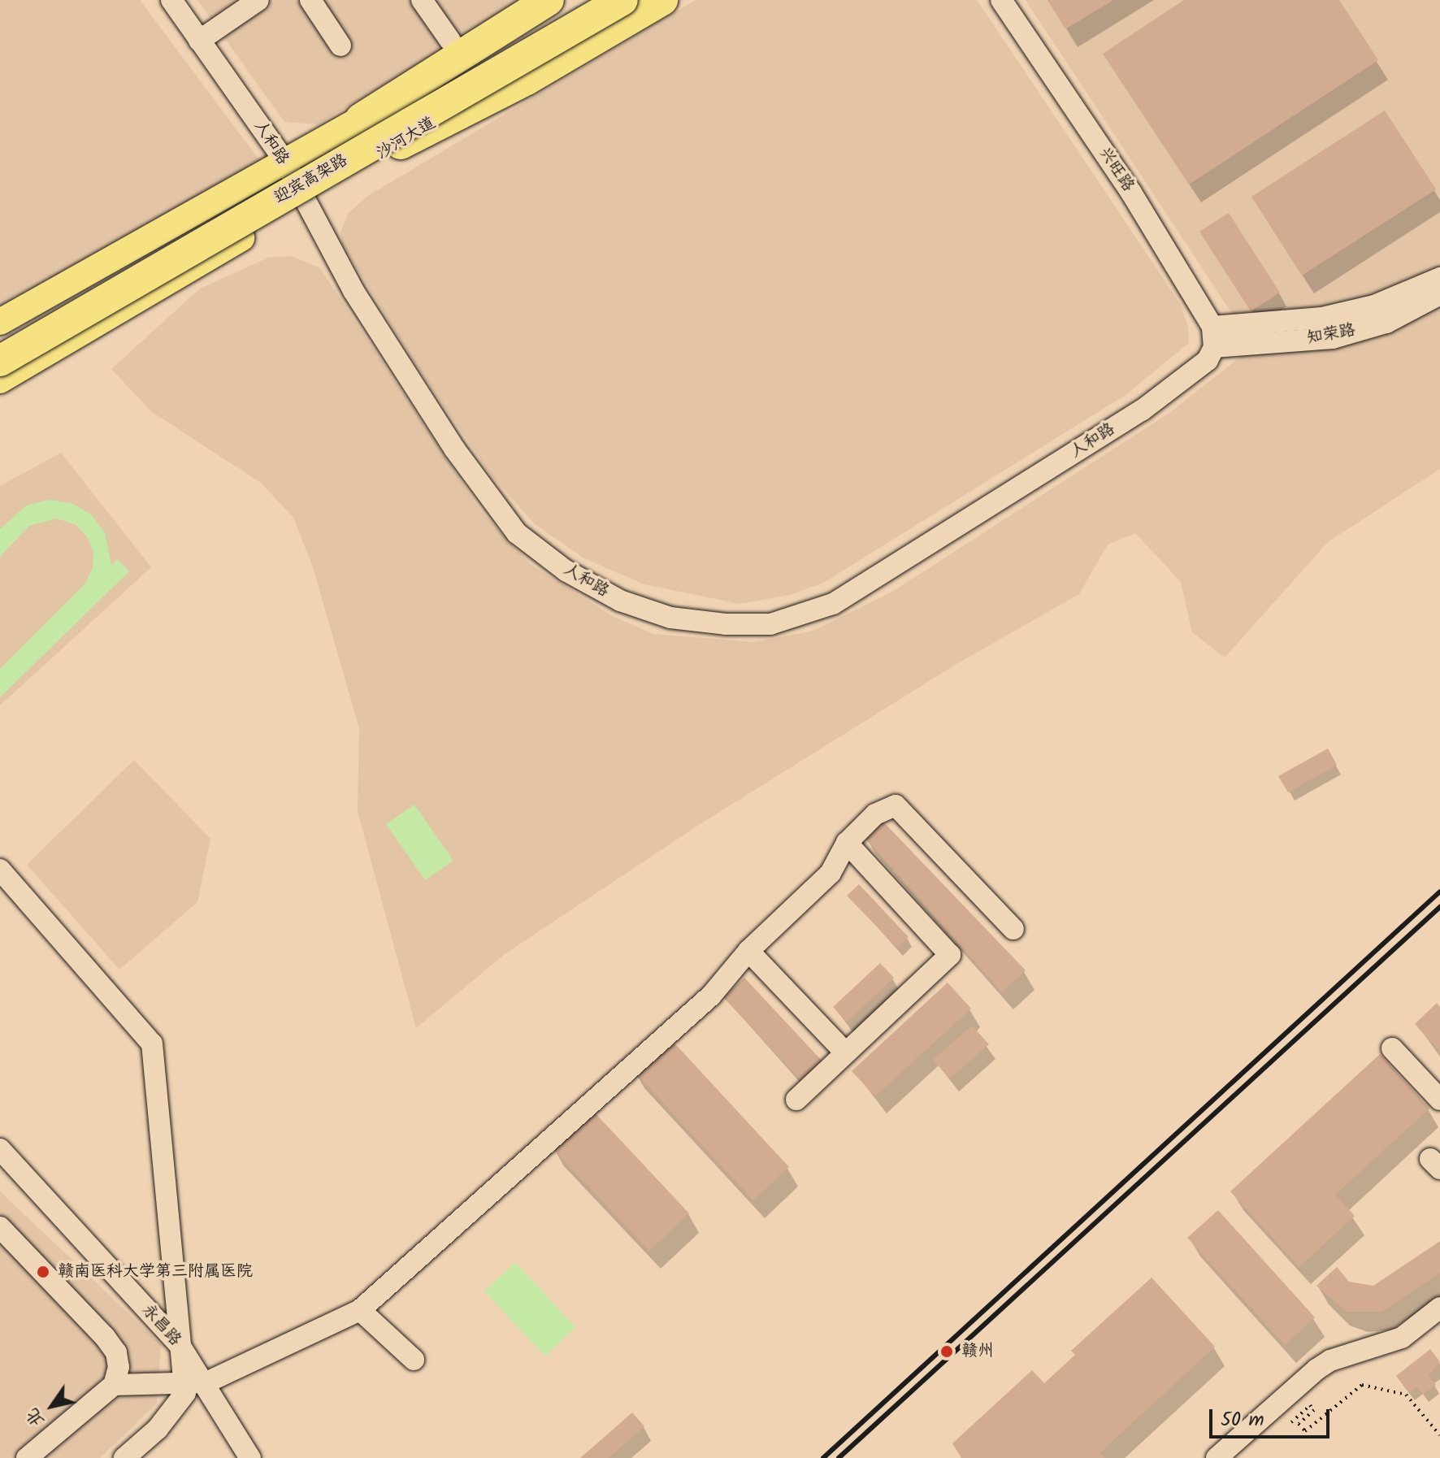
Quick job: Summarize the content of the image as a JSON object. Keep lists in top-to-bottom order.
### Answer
{
  "streets": {
    "highway": ["迎宾高架路"],
    "main road": ["沙河大道"],
    "street": [
      "人和路",
      "兴旺路",
      "知荣路",
      "永昌路"
    ]
  },
  "crossings": [
    ["沙河大道", "人和路"],
    ["人和路", "兴旺路"],
    ["人和路", "知荣路"],
    ["兴旺路", "知荣路"]
  ],
  "places": ["赣南医科大学第三附属医院", "赣州"],
  "scale_bar": "50 m",
  "north": "bottom left"
}
